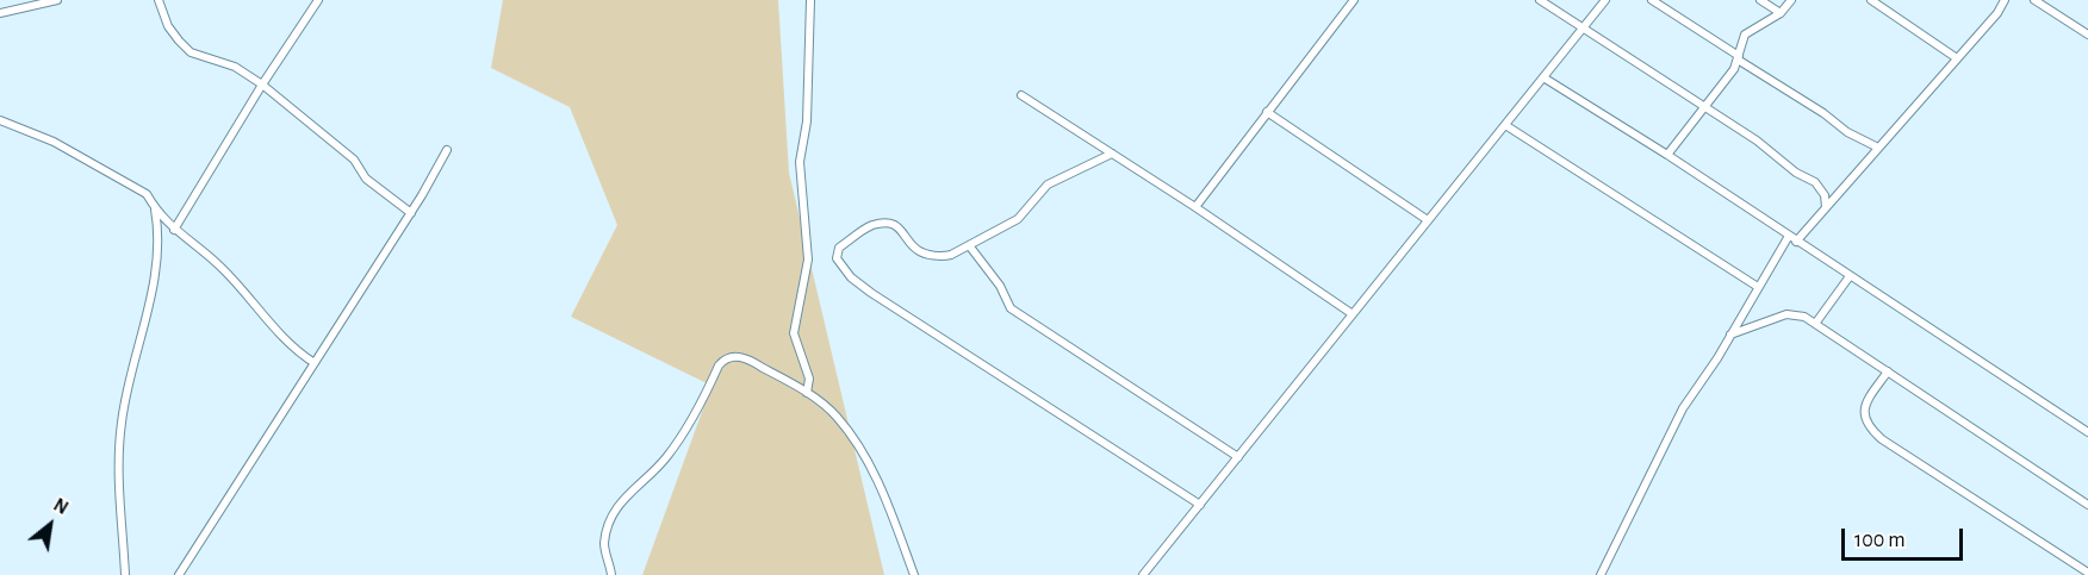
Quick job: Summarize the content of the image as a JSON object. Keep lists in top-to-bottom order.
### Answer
{
  "scale_bar": "100 m",
  "north": "top right"
}
